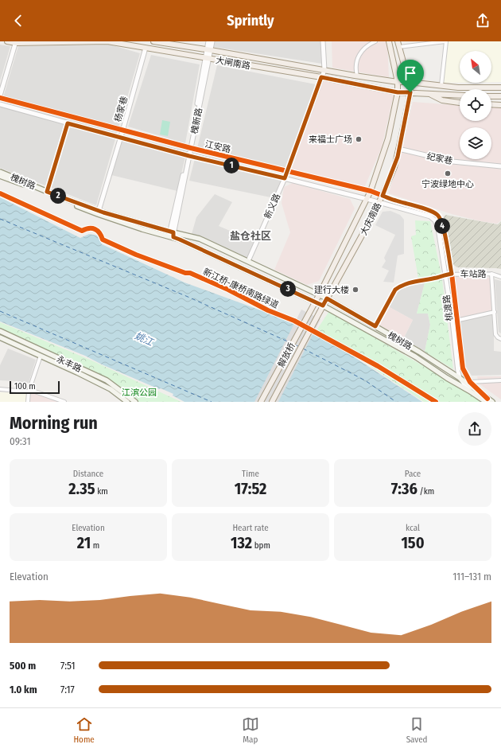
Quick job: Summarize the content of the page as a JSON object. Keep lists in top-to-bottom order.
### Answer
{
  "streets": {
    "main road": [
      "大闸南路",
      "槐树路",
      "大庆南路",
      "解放桥",
      "永丰路"
    ],
    "street": [
      "杨家巷",
      "槐新路",
      "江安路",
      "纪家巷",
      "新义路",
      "车站路",
      "桃渡路"
    ],
    "cycle path": ["新江桥-康桥南路绿道"]
  },
  "crossings": [
    ["大闸南路", "杨家巷"],
    ["大闸南路", "槐新路"],
    ["大闸南路", "新义路"],
    ["大闸南路", "大庆南路"],
    ["杨家巷", "江安路"],
    ["杨家巷", "槐树路"],
    ["槐新路", "江安路"],
    ["槐新路", "槐树路"],
    ["江安路", "新义路"],
    ["江安路", "大庆南路"],
    ["江安路", "桃渡路"],
    ["纪家巷", "大庆南路"],
    ["槐树路", "新义路"],
    ["槐树路", "大庆南路"],
    ["槐树路", "车站路"],
    ["槐树路", "桃渡路"],
    ["槐树路", "解放桥"],
    ["大庆南路", "解放桥"],
    ["车站路", "桃渡路"]
  ],
  "districts": ["盐仓社区"],
  "water": ["姚江"],
  "parks": ["江滨公园"],
  "places": ["来福士广场", "宁波绿地中心", "建行大楼"],
  "scale_bar": "100 m",
  "north": "top left",
  "page": {
    "header": "Sprintly",
    "pins": [
      "1",
      "2",
      "4",
      "3"
    ],
    "scale": "100 m",
    "heading": ["Morning run", "09:31"],
    "stats": [
      ["Distance", "2.35 km"],
      ["Time", "17:52"],
      ["Pace", "7:36 /km"],
      ["Elevation", "21 m"],
      ["Heart rate", "132 bpm"],
      ["kcal", "150"]
    ],
    "chart": ["Elevation", "111–131 m"],
    "list": [
      {
        "name": "500 m",
        "note": "7:51"
      },
      {
        "name": "1.0 km",
        "note": "7:17"
      }
    ],
    "tabs": ["Home", "Map", "Saved"]
  }
}
